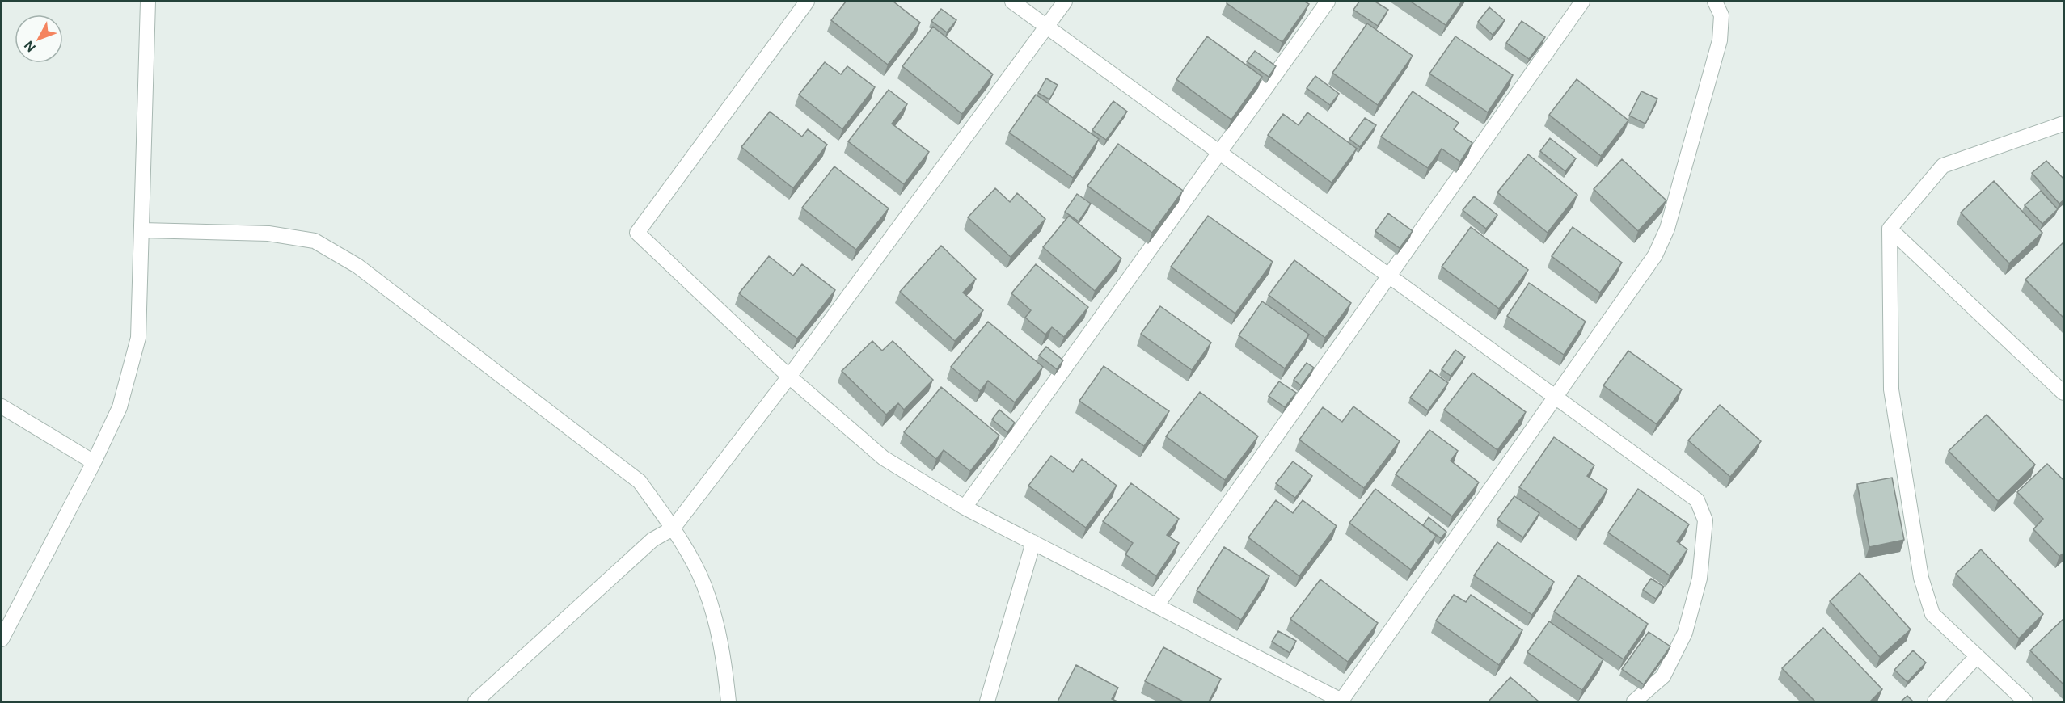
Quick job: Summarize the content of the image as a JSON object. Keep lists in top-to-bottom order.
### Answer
{
  "north": "bottom left"
}
